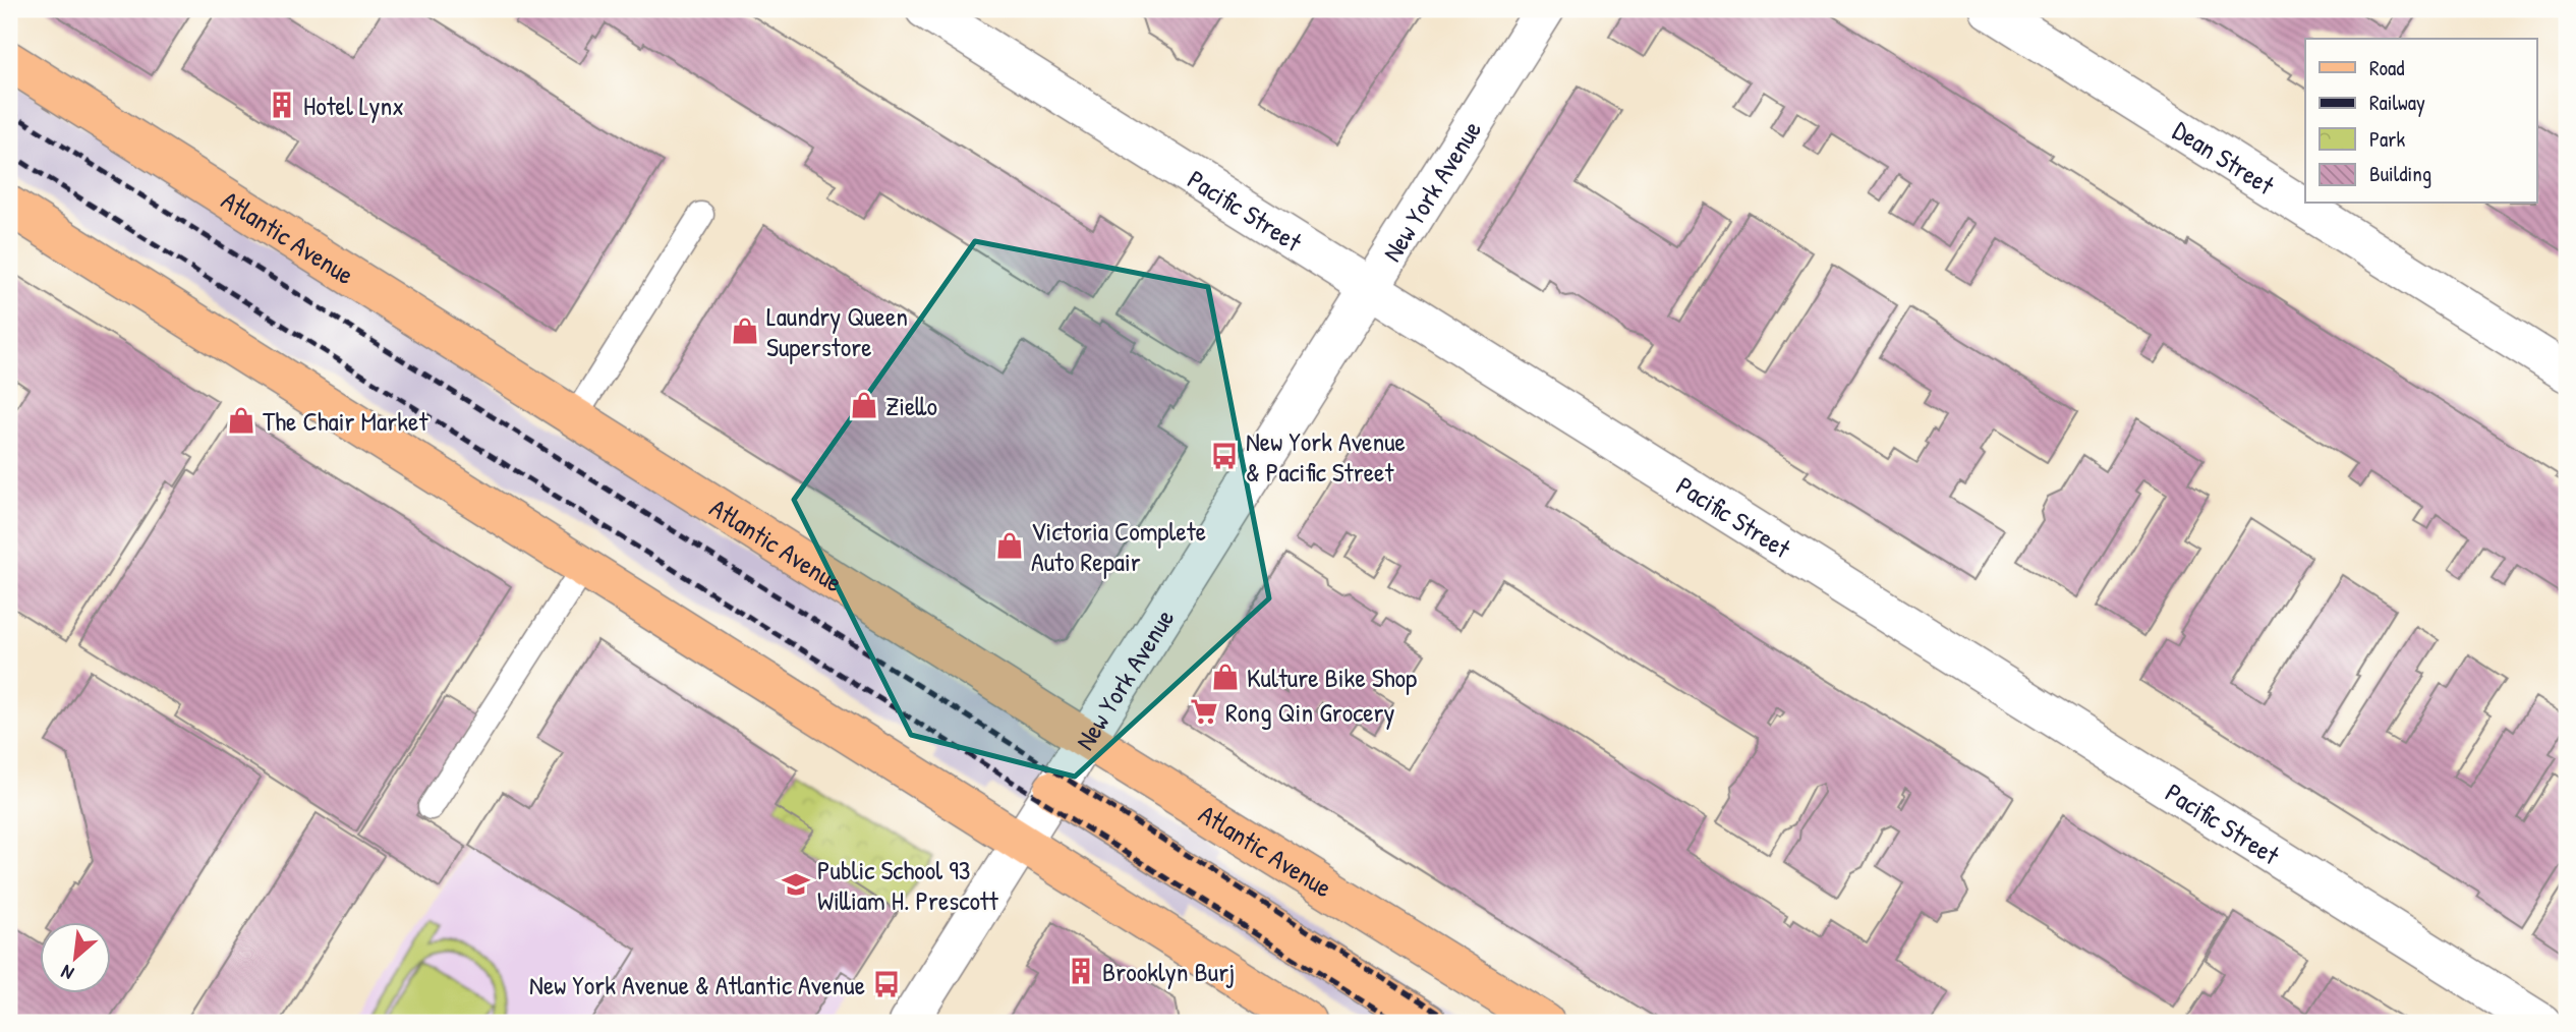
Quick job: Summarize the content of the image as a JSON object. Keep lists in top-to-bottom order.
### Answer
{
  "streets": {
    "main road": ["Atlantic Avenue"],
    "street": ["Dean Street", "New York Avenue", "Pacific Street"]
  },
  "crossings": [
    ["New York Avenue", "Pacific Street"],
    ["New York Avenue", "Atlantic Avenue"]
  ],
  "places": {
    "building": ["Hotel Lynx", "Brooklyn Burj"],
    "shop": [
      "Laundry Queen Superstore",
      "Ziello",
      "The Chair Market",
      "Victoria Complete Auto Repair",
      "Kulture Bike Shop"
    ],
    "bus stop": ["New York Avenue & Pacific Street", "New York Avenue & Atlantic Avenue"],
    "supermarket": ["Rong Qin Grocery"],
    "school or university": ["Public School 93 William H. Prescott"]
  },
  "legend": [
    "Road",
    "Railway",
    "Park",
    "Building"
  ],
  "north": "bottom left"
}
